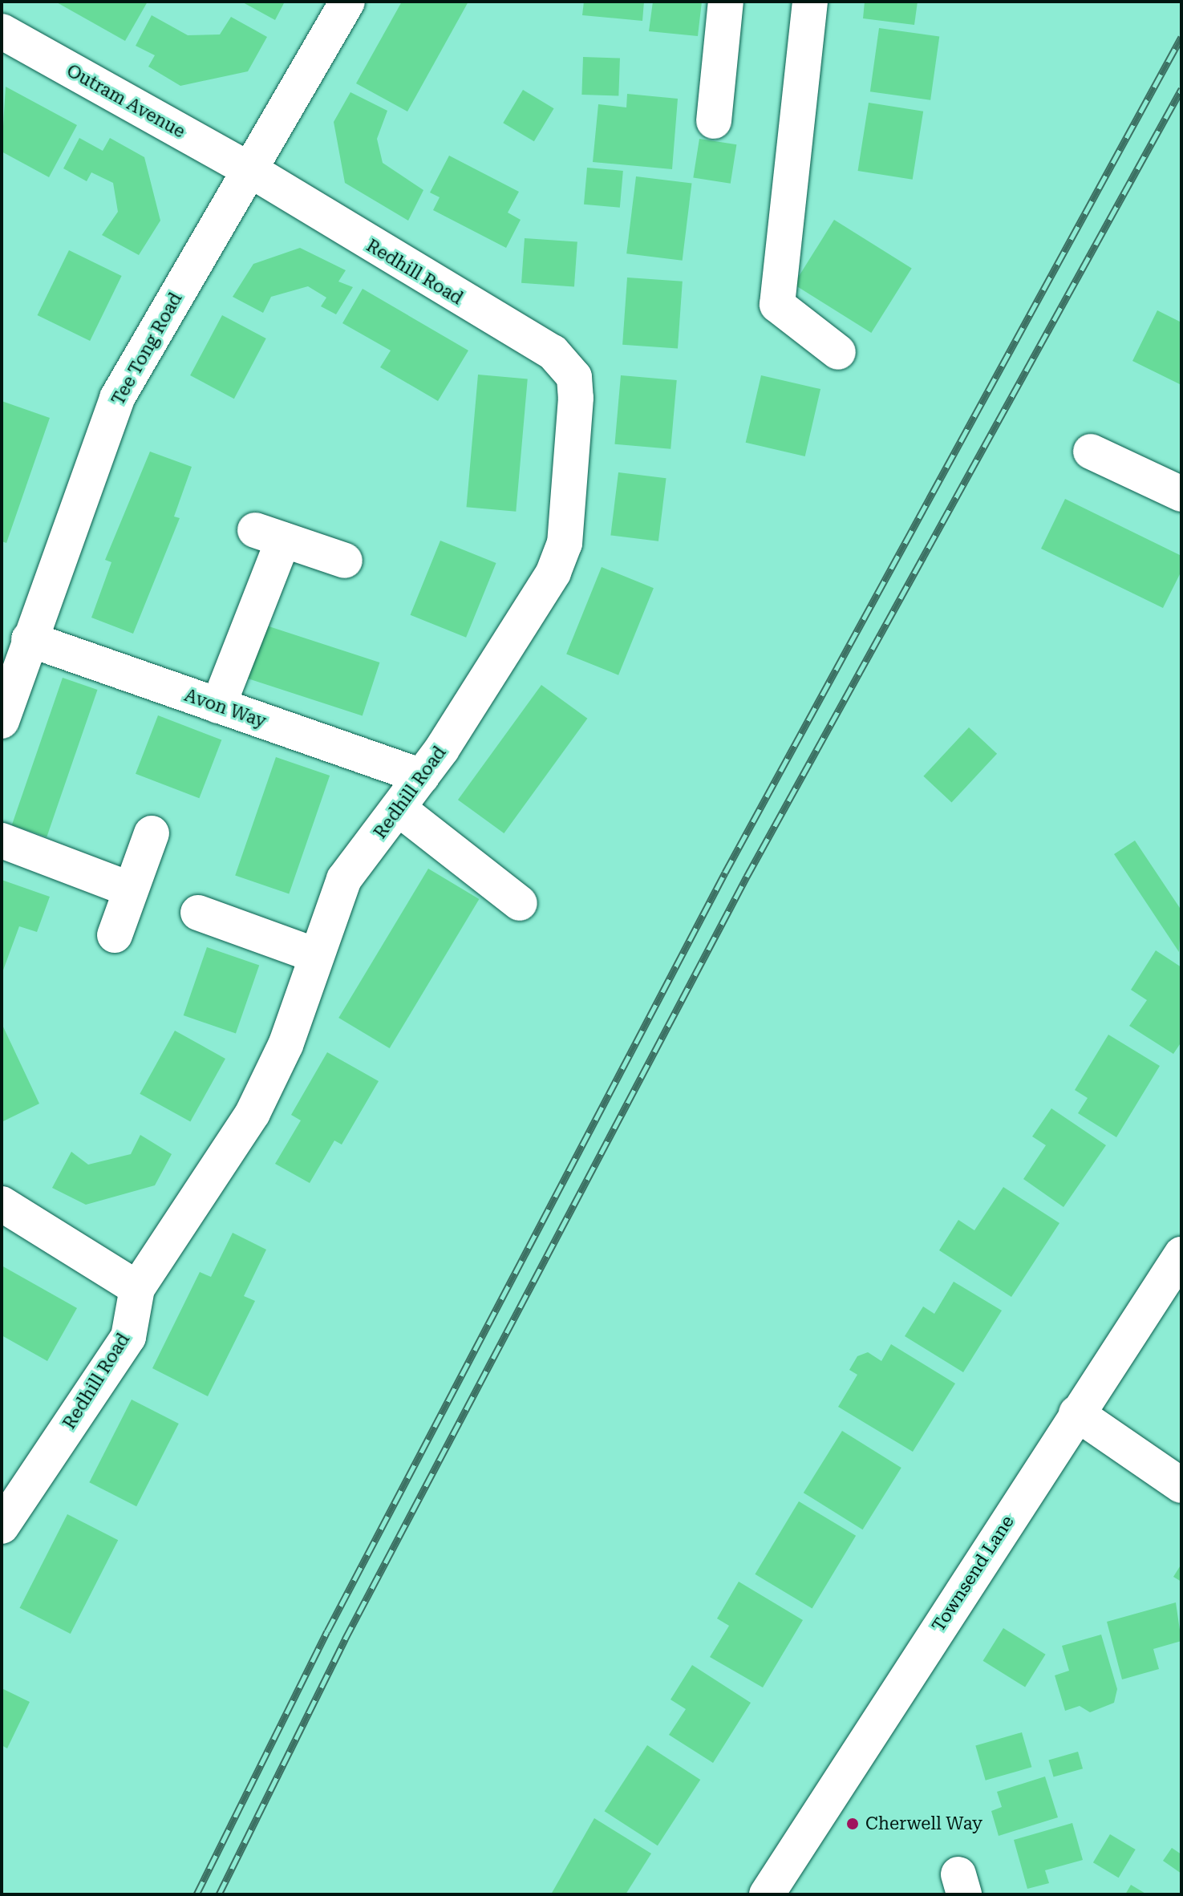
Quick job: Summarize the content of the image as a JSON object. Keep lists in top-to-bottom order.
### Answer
{
  "streets": {
    "street": [
      "Outram Avenue",
      "Redhill Road",
      "Tee Tong Road",
      "Avon Way",
      "Townsend Lane"
    ]
  },
  "crossings": [
    ["Outram Avenue", "Redhill Road"],
    ["Outram Avenue", "Tee Tong Road"],
    ["Redhill Road", "Tee Tong Road"],
    ["Redhill Road", "Avon Way"],
    ["Tee Tong Road", "Avon Way"]
  ],
  "places": ["Cherwell Way"]
}
